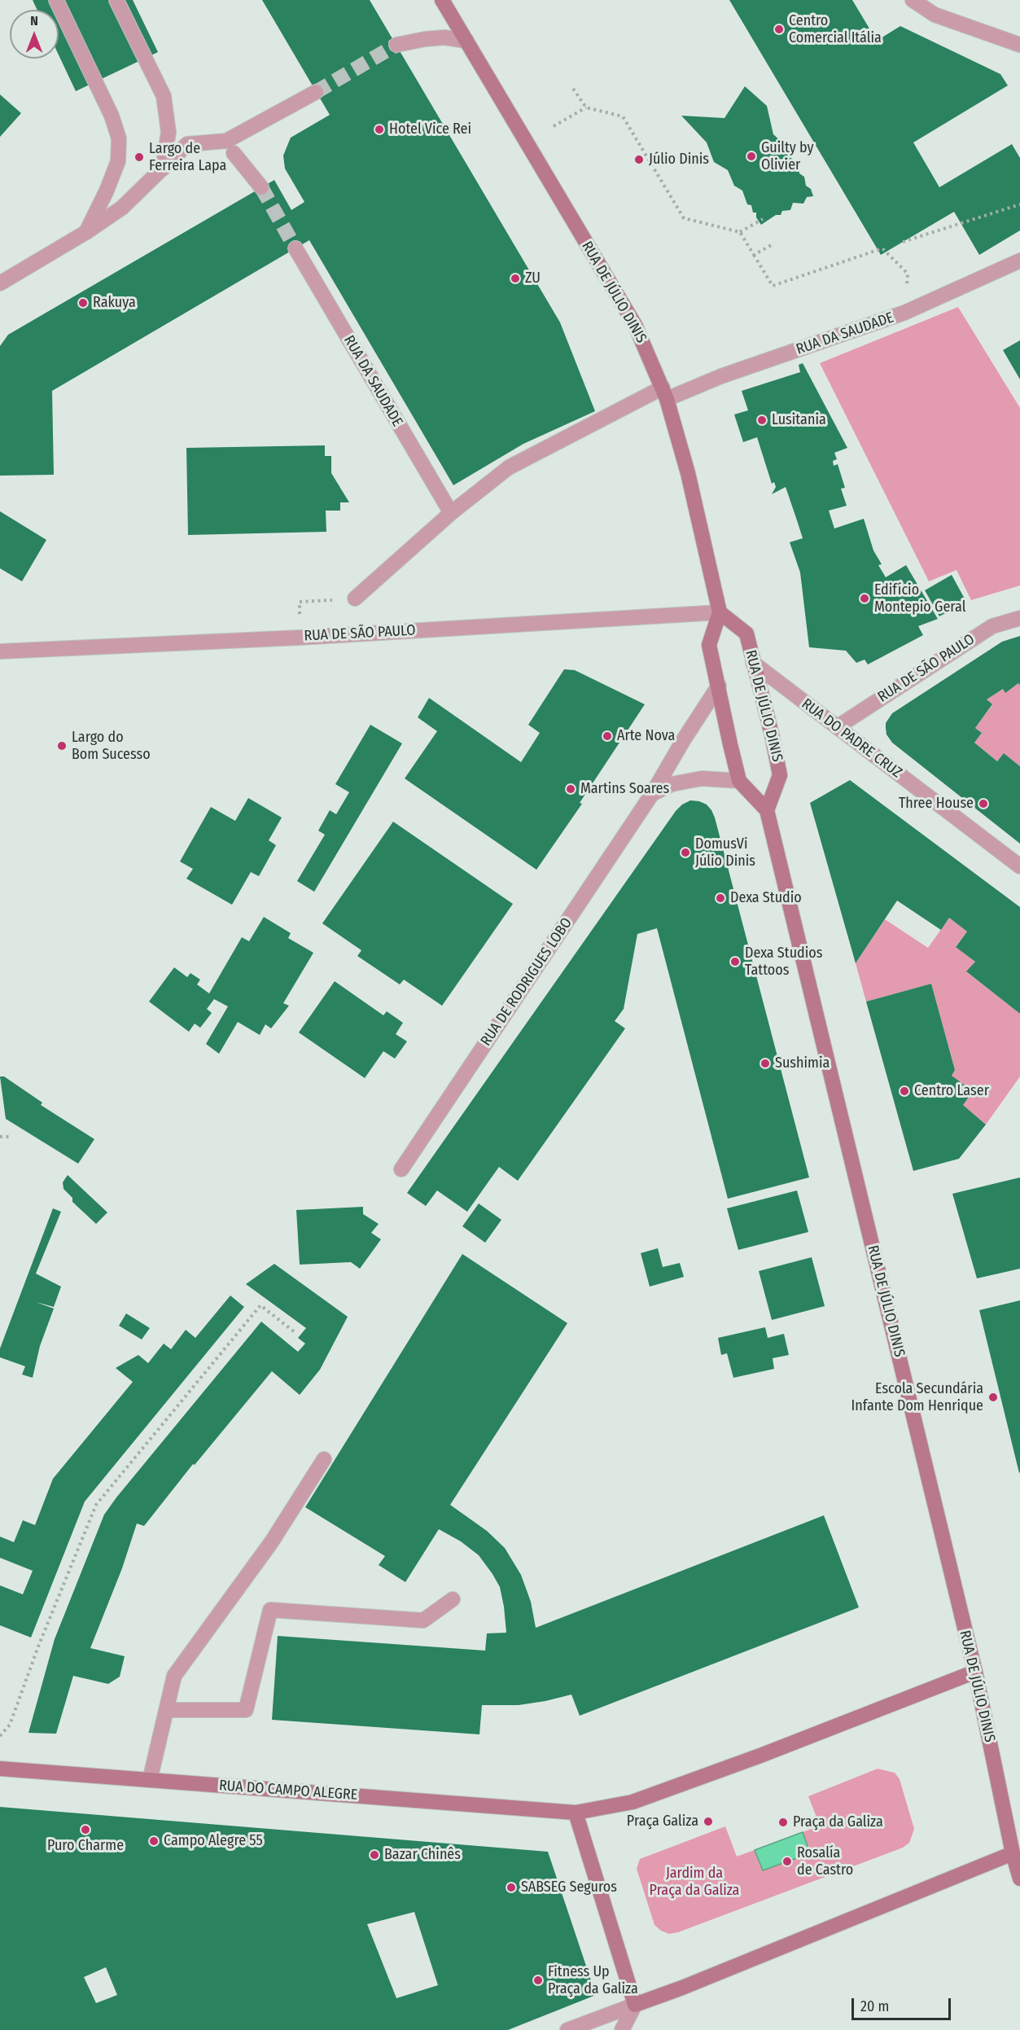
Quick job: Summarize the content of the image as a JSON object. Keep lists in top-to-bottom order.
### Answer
{
  "streets": {
    "main road": ["RUA DE JÚLIO DINIS", "RUA DO CAMPO ALEGRE"],
    "street": [
      "RUA DA SAUDADE",
      "RUA DE SÃO PAULO",
      "RUA DO PADRE CRUZ",
      "RUA DE RODRIGUES LOBO"
    ]
  },
  "crossings": [
    ["RUA DE JÚLIO DINIS", "RUA DA SAUDADE"],
    ["RUA DE JÚLIO DINIS", "RUA DE SÃO PAULO"],
    ["RUA DE JÚLIO DINIS", "RUA DO PADRE CRUZ"],
    ["RUA DE SÃO PAULO", "RUA DO PADRE CRUZ"]
  ],
  "parks": ["Jardim da Praça da Galiza"],
  "places": [
    "Centro Comercial Itália",
    "Hotel Vice Rei",
    "Guilty by Olivier",
    "Largo de Ferreira Lapa",
    "Júlio Dinis",
    "ZU",
    "Rakuya",
    "Lusitania",
    "Edifício Montepio Geral",
    "Arte Nova",
    "Largo do Bom Sucesso",
    "Martins Soares",
    "Three House",
    "DomusVi Júlio Dinis",
    "Dexa Studio",
    "Dexa Studios Tattoos",
    "Sushimia",
    "Centro Laser",
    "Escola Secundária Infante Dom Henrique",
    "Praça Galiza",
    "Praça da Galiza",
    "Puro Charme",
    "Campo Alegre 55",
    "Bazar Chinês",
    "Rosalía de Castro",
    "SABSEG Seguros",
    "Fitness Up Praça da Galiza"
  ],
  "scale_bar": "20 m",
  "north": "top"
}
